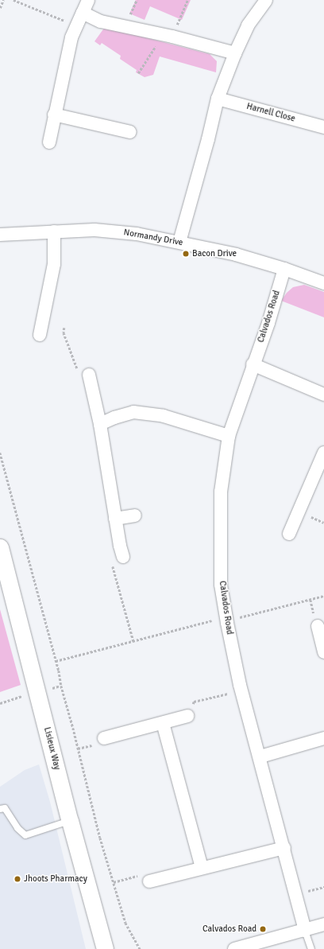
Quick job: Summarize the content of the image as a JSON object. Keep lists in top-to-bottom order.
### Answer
{
  "streets": {
    "street": [
      "Harnell Close",
      "Normandy Drive",
      "Calvados Road",
      "Lisieux Way"
    ]
  },
  "crossings": [
    ["Normandy Drive", "Calvados Road"]
  ],
  "places": ["Bacon Drive", "Jhoots Pharmacy", "Calvados Road"]
}
